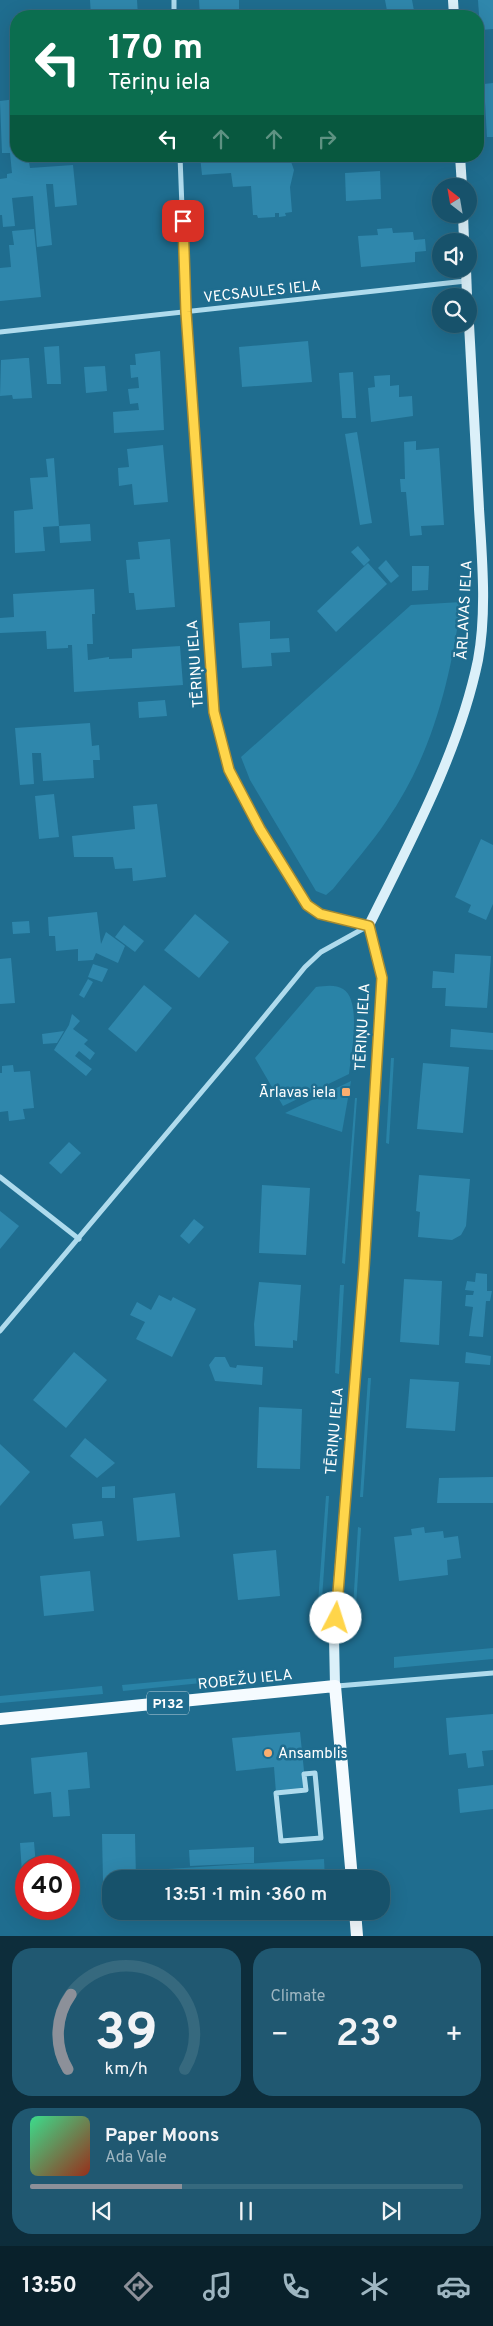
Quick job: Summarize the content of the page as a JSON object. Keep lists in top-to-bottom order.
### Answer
{
  "streets": {
    "main road": ["TĒRIŅU IELA", "ROBEŽU IELA", "P132"],
    "street": ["VECSAULES IELA", "ĀRLAVAS IELA"]
  },
  "crossings": [
    ["VECSAULES IELA", "TĒRIŅU IELA"],
    ["ĀRLAVAS IELA", "TĒRIŅU IELA"],
    ["TĒRIŅU IELA", "ROBEŽU IELA"]
  ],
  "places": {
    "transit": ["Ārlavas iela"],
    "other": ["Ansamblis"]
  },
  "north": "top left",
  "page": {
    "turn": ["170 m", "Tēriņu iela"],
    "limit": "40",
    "trip": "13:51 · 1 min · 360 m",
    "tile": "Climate",
    "heat": ["−", "23°", "+"],
    "song": ["Paper Moons", "Ada Vale"],
    "tabs": "13:50",
    "gauge": ["39", "km/h"]
  }
}
